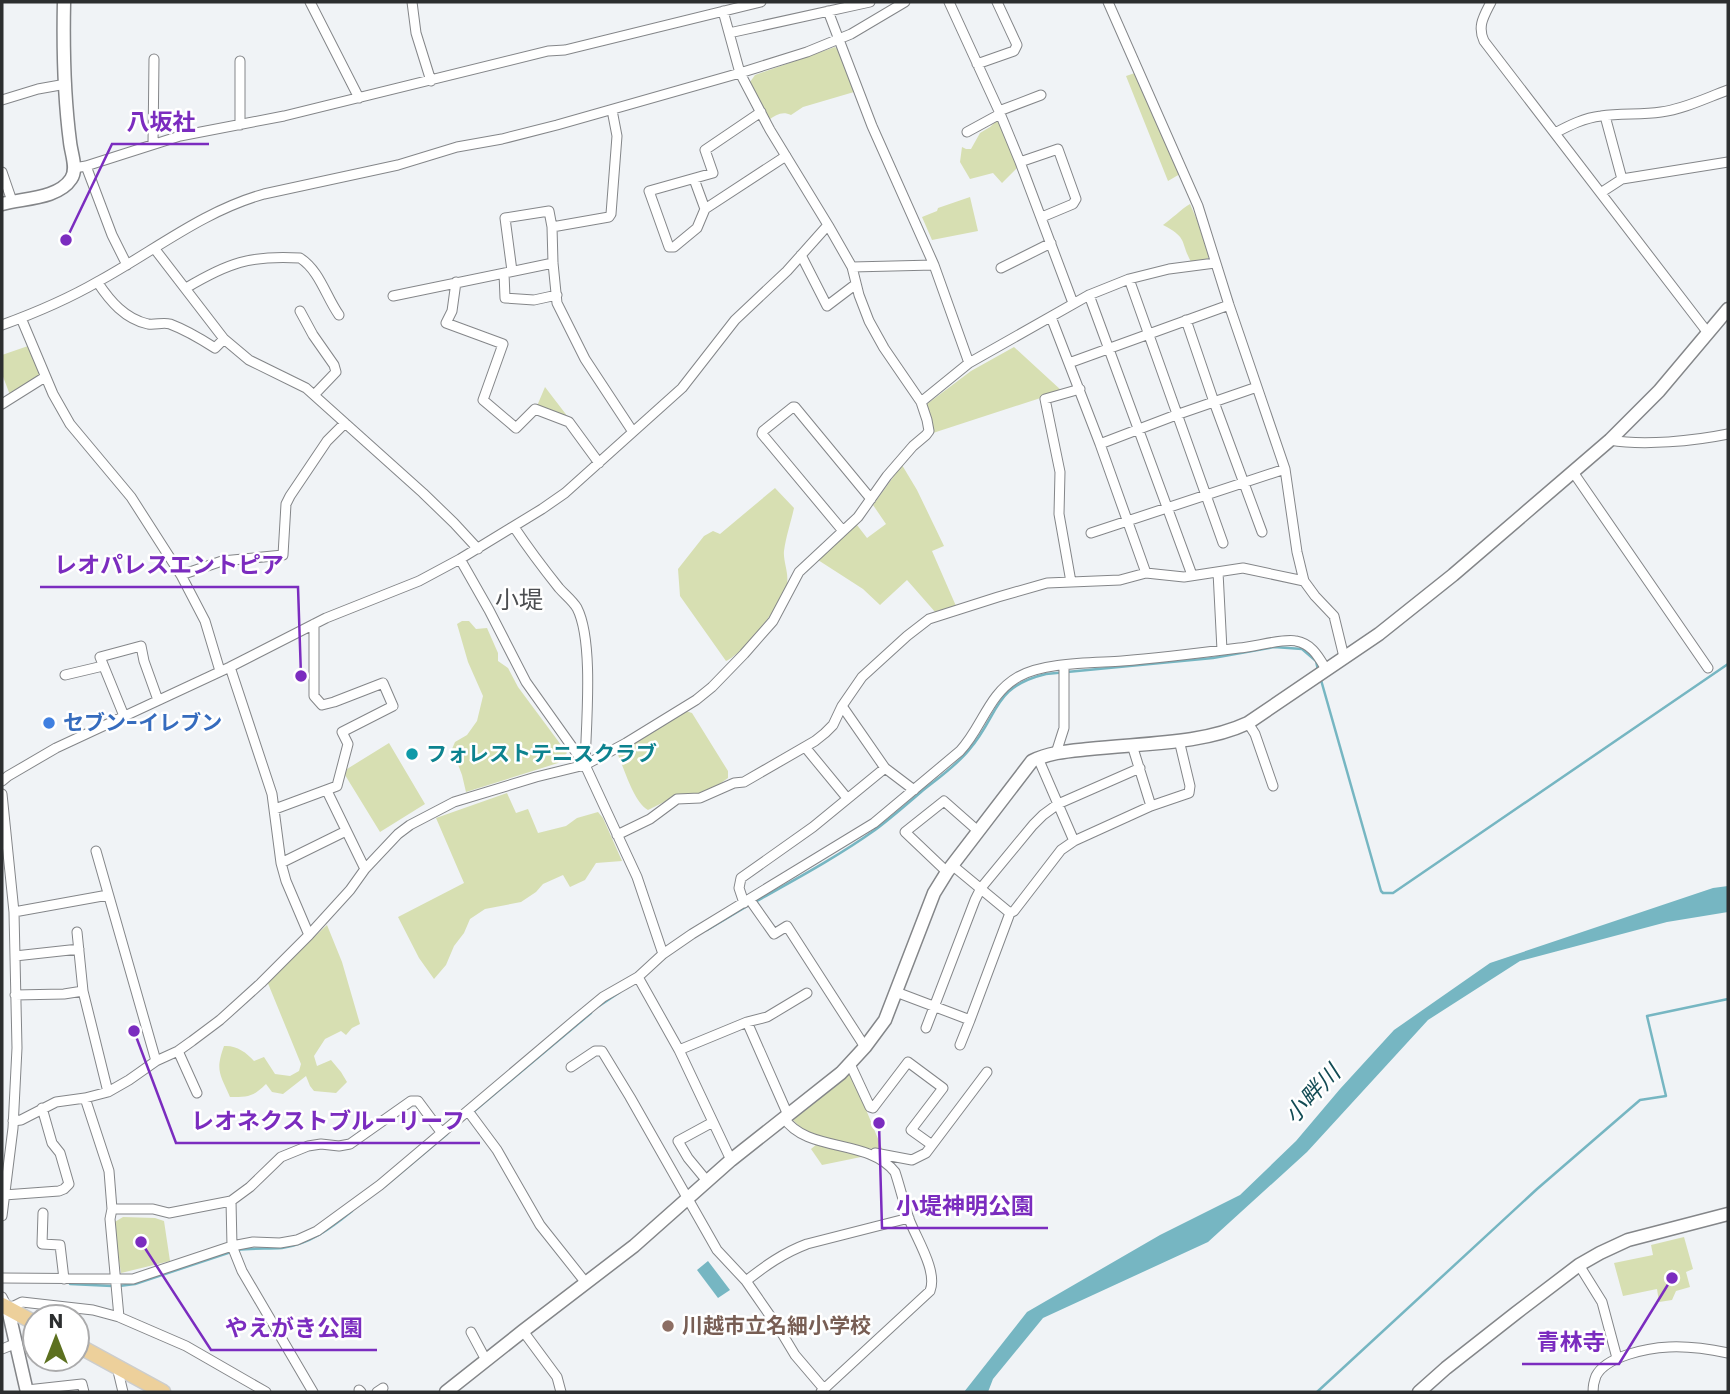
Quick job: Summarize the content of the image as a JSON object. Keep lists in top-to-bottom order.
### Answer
{
  "districts": ["小堤"],
  "water": ["小畔川"],
  "places": [
    "八坂社",
    "レオパレスエントピア",
    "セブン-イレブン",
    "フォレストテニスクラブ",
    "レオネクストブルーリーフ",
    "小堤神明公園",
    "やえがき公園",
    "青林寺",
    "川越市立名細小学校"
  ],
  "north": "top"
}
